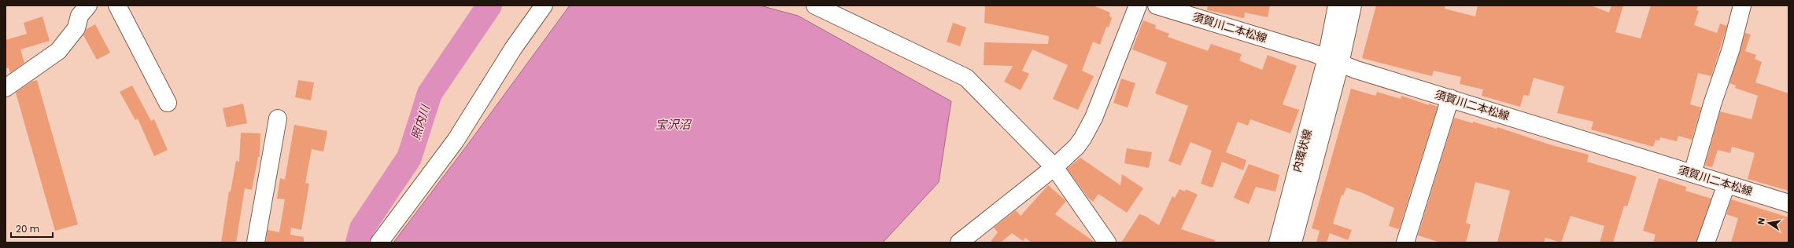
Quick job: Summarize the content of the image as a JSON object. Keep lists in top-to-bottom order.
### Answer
{
  "streets": {
    "street": ["須賀川二本松線", "内環状線"]
  },
  "crossings": [
    ["須賀川二本松線", "内環状線"]
  ],
  "water": ["照内川", "宝沢沼"],
  "scale_bar": "20 m",
  "north": "left"
}
